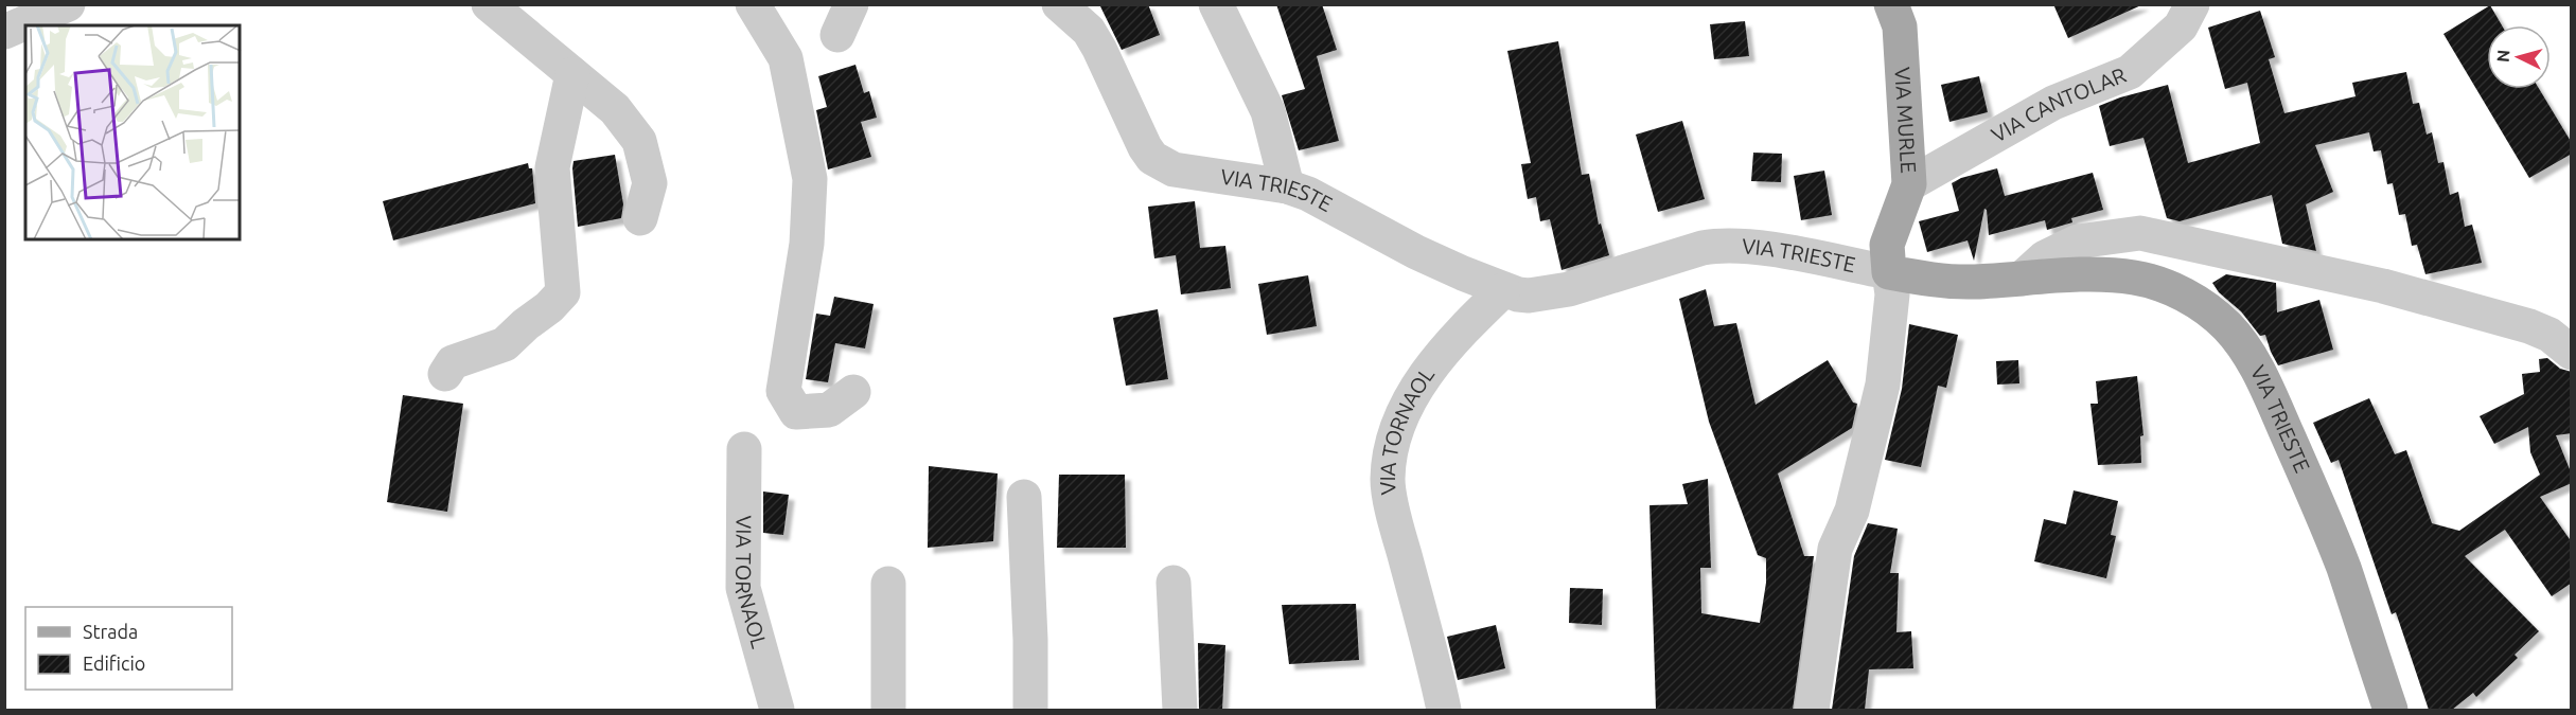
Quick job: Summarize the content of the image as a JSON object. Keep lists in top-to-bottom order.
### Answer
{
  "streets": {
    "main road": ["VIA MURLE", "VIA TRIESTE"],
    "street": ["VIA CANTOLAR", "VIA TORNAOL"]
  },
  "crossings": [
    ["VIA CANTOLAR", "VIA MURLE"],
    ["VIA MURLE", "VIA TRIESTE"],
    ["VIA TRIESTE", "VIA TORNAOL"]
  ],
  "legend": ["Strada", "Edificio"],
  "north": "left"
}
